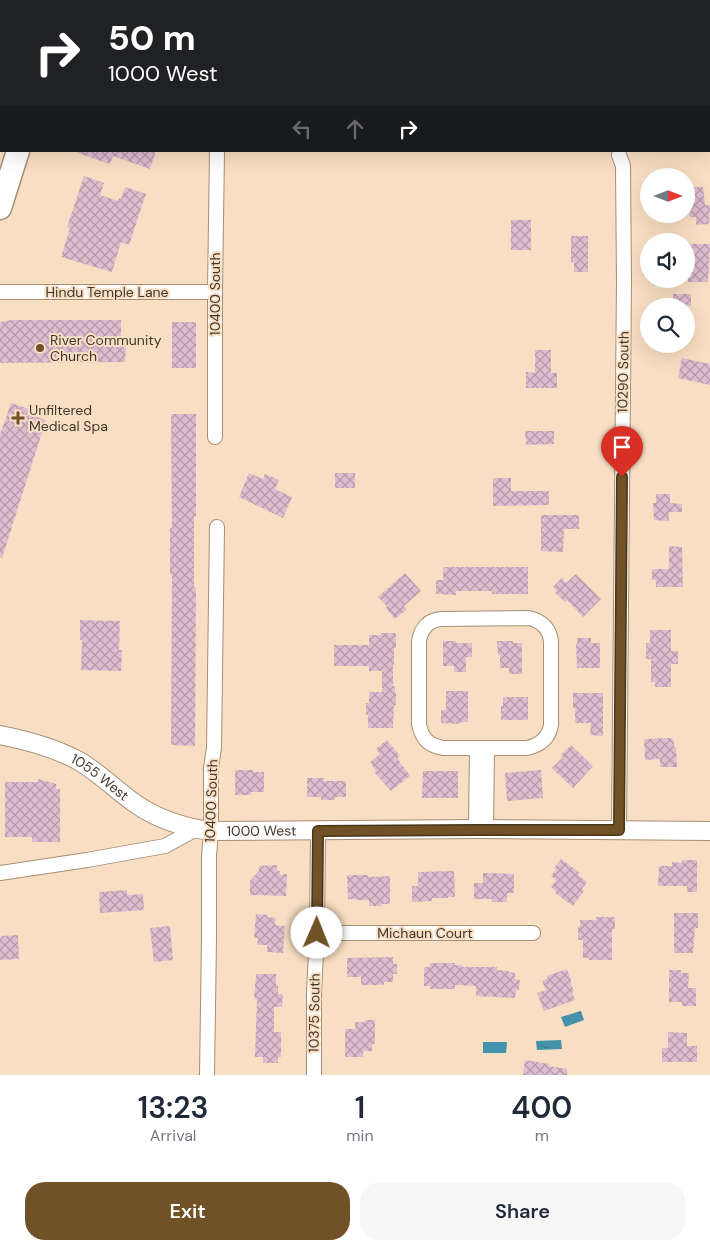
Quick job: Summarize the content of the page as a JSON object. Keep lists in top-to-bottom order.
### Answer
{
  "streets": {
    "street": [
      "Hindu Temple Lane",
      "10400 South",
      "10290 South",
      "1055 West",
      "1000 West",
      "Michaun Court",
      "10375 South"
    ]
  },
  "crossings": [
    ["Hindu Temple Lane", "10400 South"],
    ["10400 South", "1055 West"],
    ["10400 South", "1000 West"],
    ["10290 South", "1000 West"],
    ["1055 West", "1000 West"],
    ["1000 West", "10375 South"],
    ["Michaun Court", "10375 South"]
  ],
  "places": {
    "other": ["River Community Church"],
    "health": ["Unfiltered Medical Spa"]
  },
  "north": "right",
  "page": {
    "turn": ["50 m", "1000 West"],
    "eta": [
      "13:23",
      "Arrival",
      "1",
      "min",
      "400",
      "m"
    ],
    "buttons": ["Exit", "Share"]
  }
}
